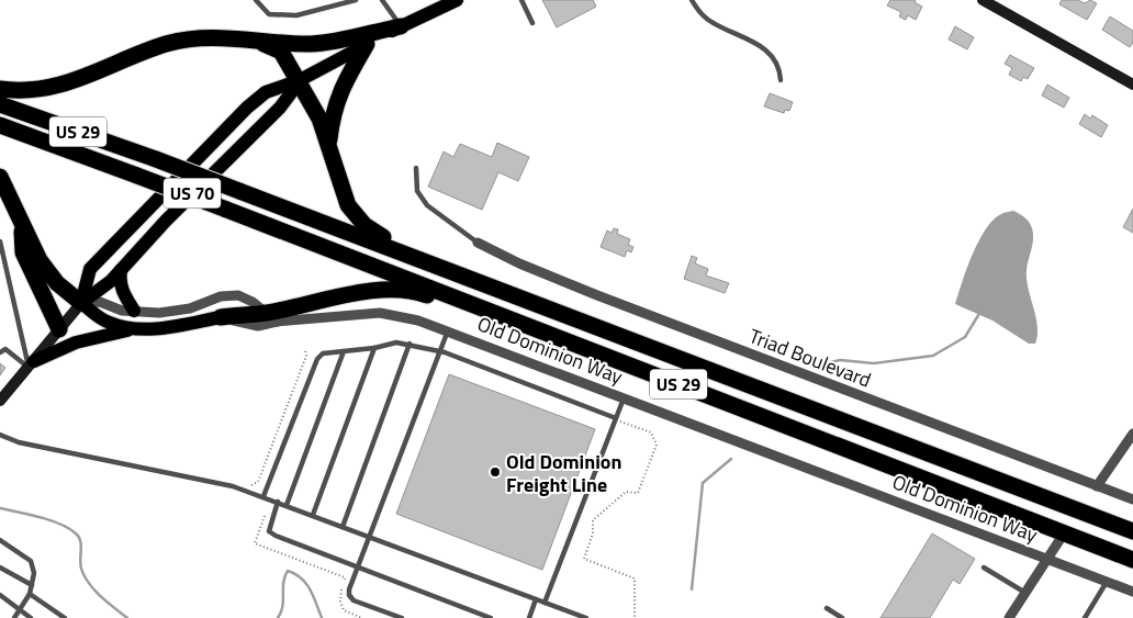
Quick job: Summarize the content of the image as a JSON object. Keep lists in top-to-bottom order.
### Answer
{
  "streets": {
    "highway": ["US 29"],
    "main road": ["US 70"],
    "street": ["Old Dominion Way", "Triad Boulevard"]
  },
  "places": ["Old Dominion Freight Line"]
}
